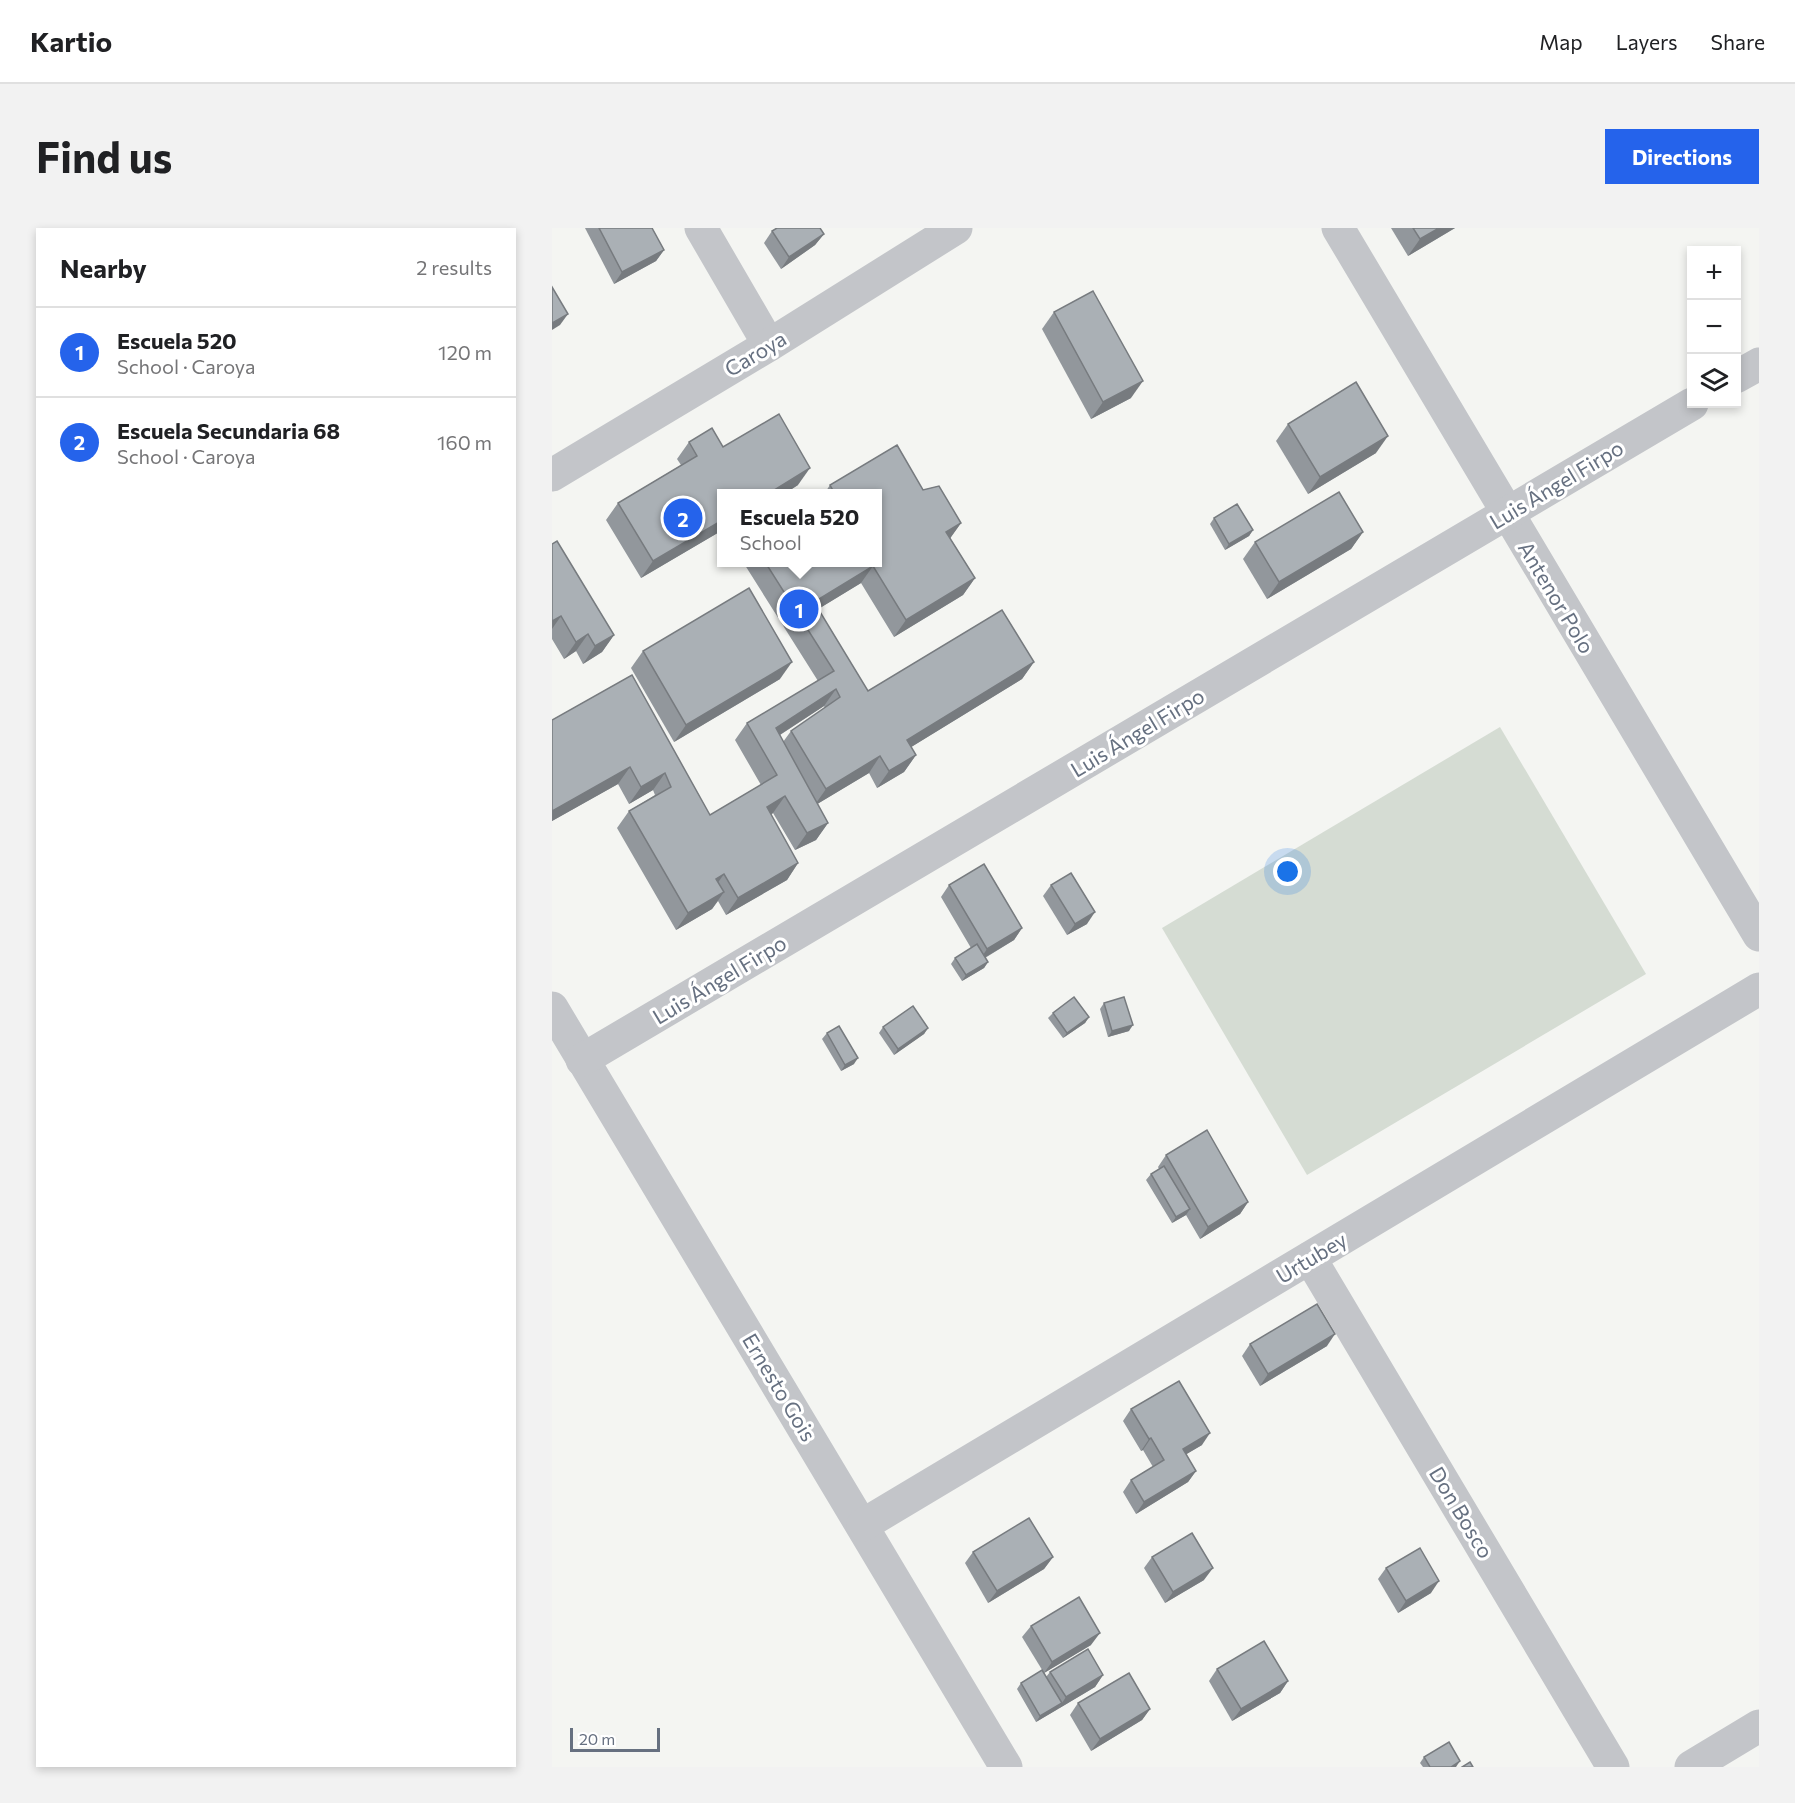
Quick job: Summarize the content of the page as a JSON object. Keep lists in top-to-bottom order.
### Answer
{
  "streets": {
    "street": [
      "Caroya",
      "Luis Ángel Firpo",
      "Antenor Polo",
      "Urtubey",
      "Ernesto Gois",
      "Don Bosco"
    ]
  },
  "crossings": [
    ["Luis Ángel Firpo", "Antenor Polo"],
    ["Luis Ángel Firpo", "Ernesto Gois"],
    ["Urtubey", "Ernesto Gois"],
    ["Urtubey", "Don Bosco"]
  ],
  "scale_bar": "20 m",
  "page": {
    "header": "Kartio",
    "nav": ["Map", "Layers", "Share"],
    "buttons": "Directions",
    "title": "Find us",
    "heading": ["Nearby", "2 results"],
    "map_buttons": ["+", "−"],
    "list": [
      {
        "mark": "1",
        "name": "Escuela 520",
        "note": "School · Caroya",
        "value": "120 m"
      },
      {
        "mark": "2",
        "name": "Escuela Secundaria 68",
        "note": "School · Caroya",
        "value": "160 m"
      }
    ],
    "popup": ["Escuela 520", "School"],
    "pins": ["2", "1"],
    "scale": "20 m"
  }
}
